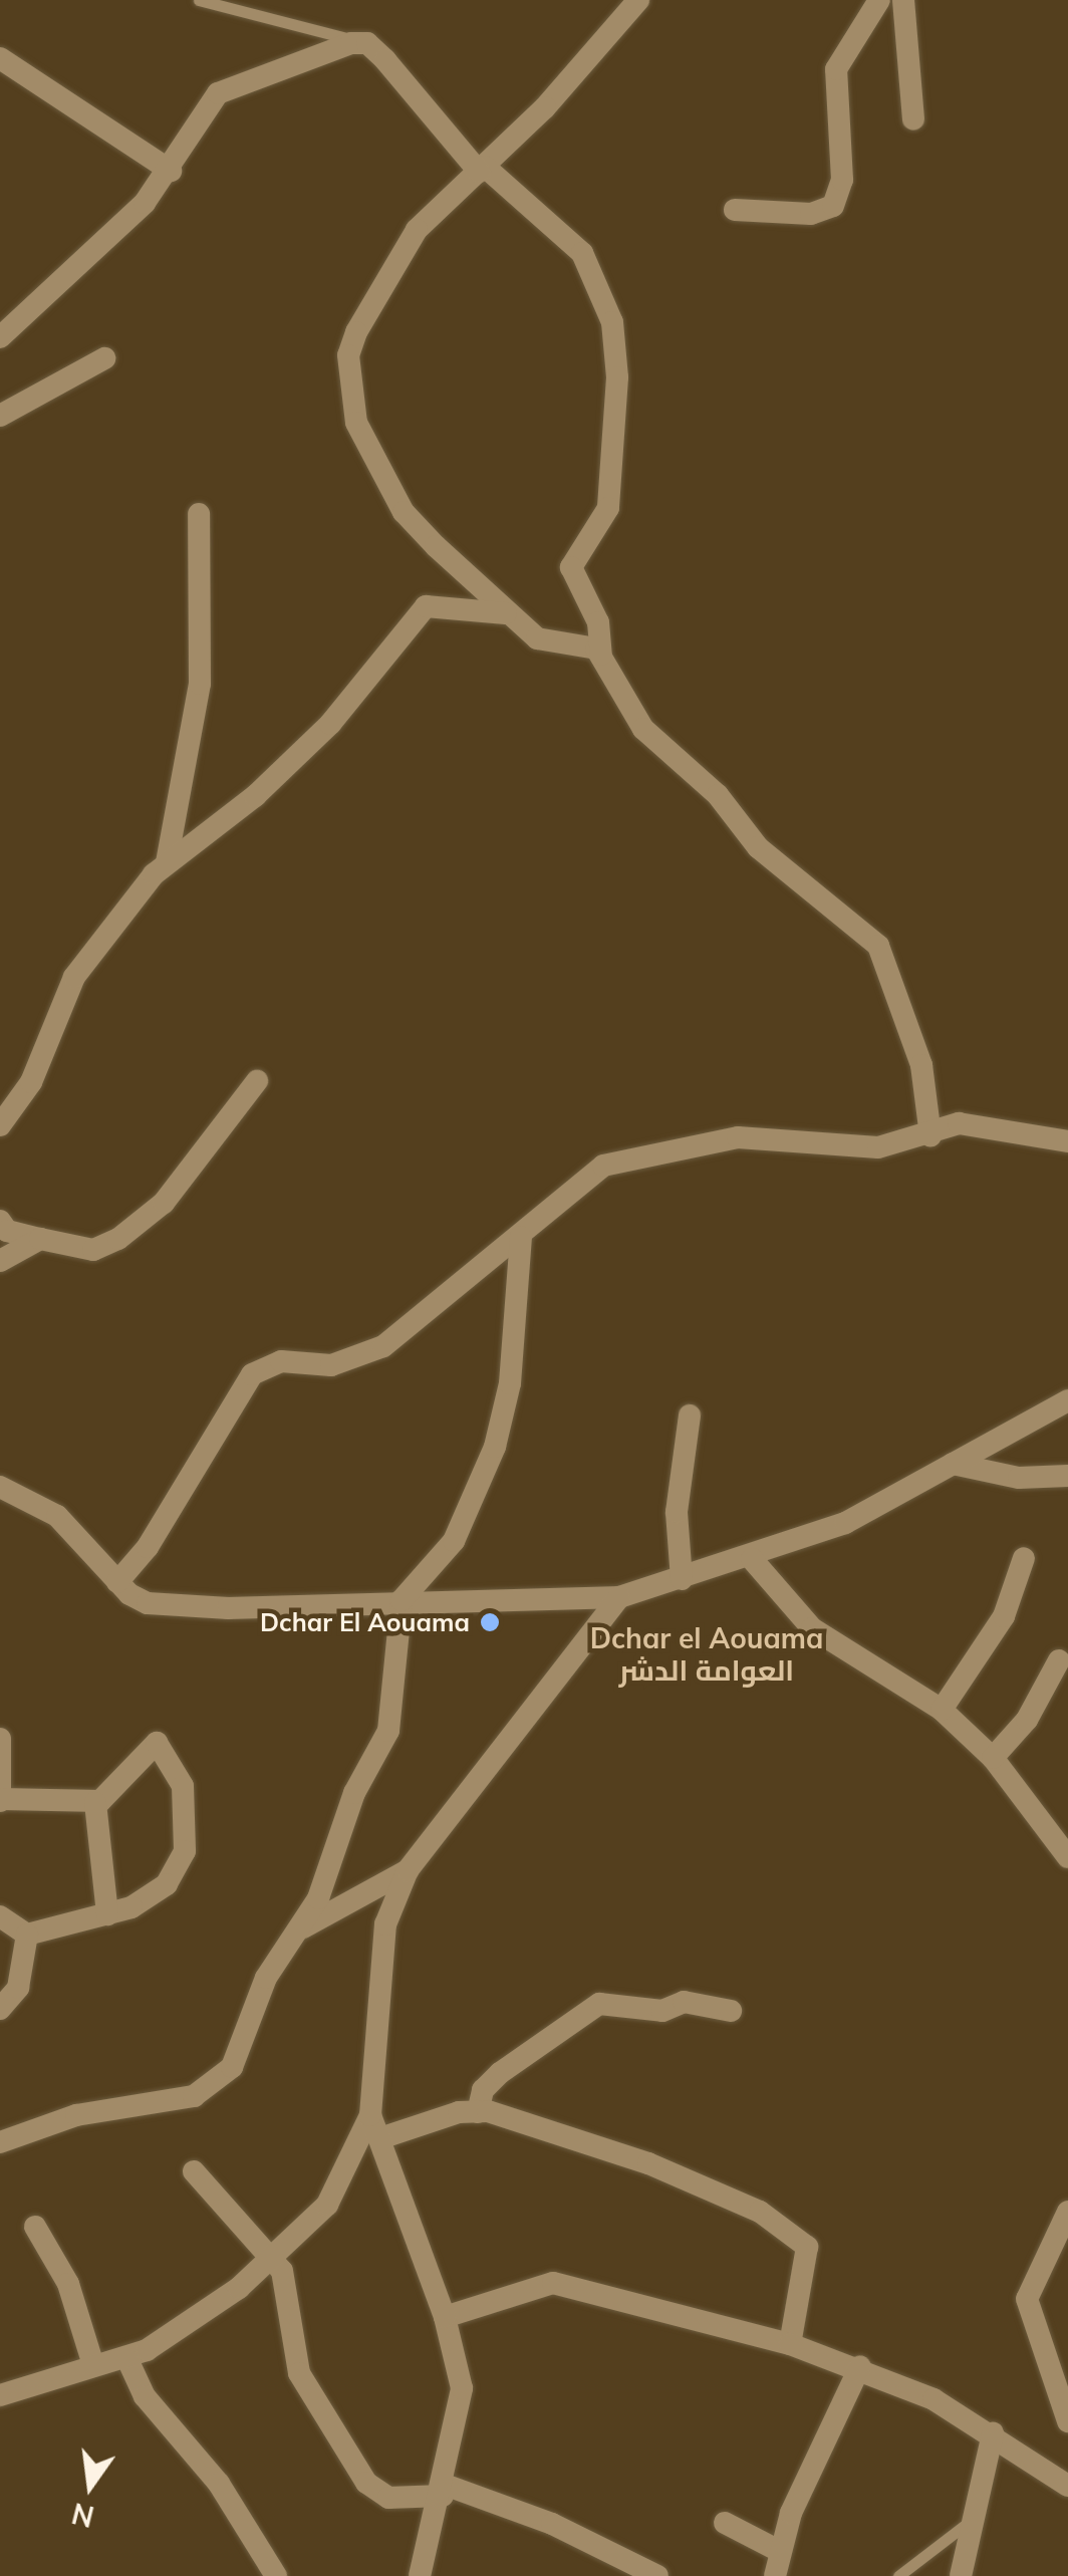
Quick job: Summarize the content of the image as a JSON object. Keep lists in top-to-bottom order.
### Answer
{
  "districts": ["Dchar el Aouama العوامة الدشر"],
  "places": ["Dchar El Aouama"],
  "north": "bottom"
}
